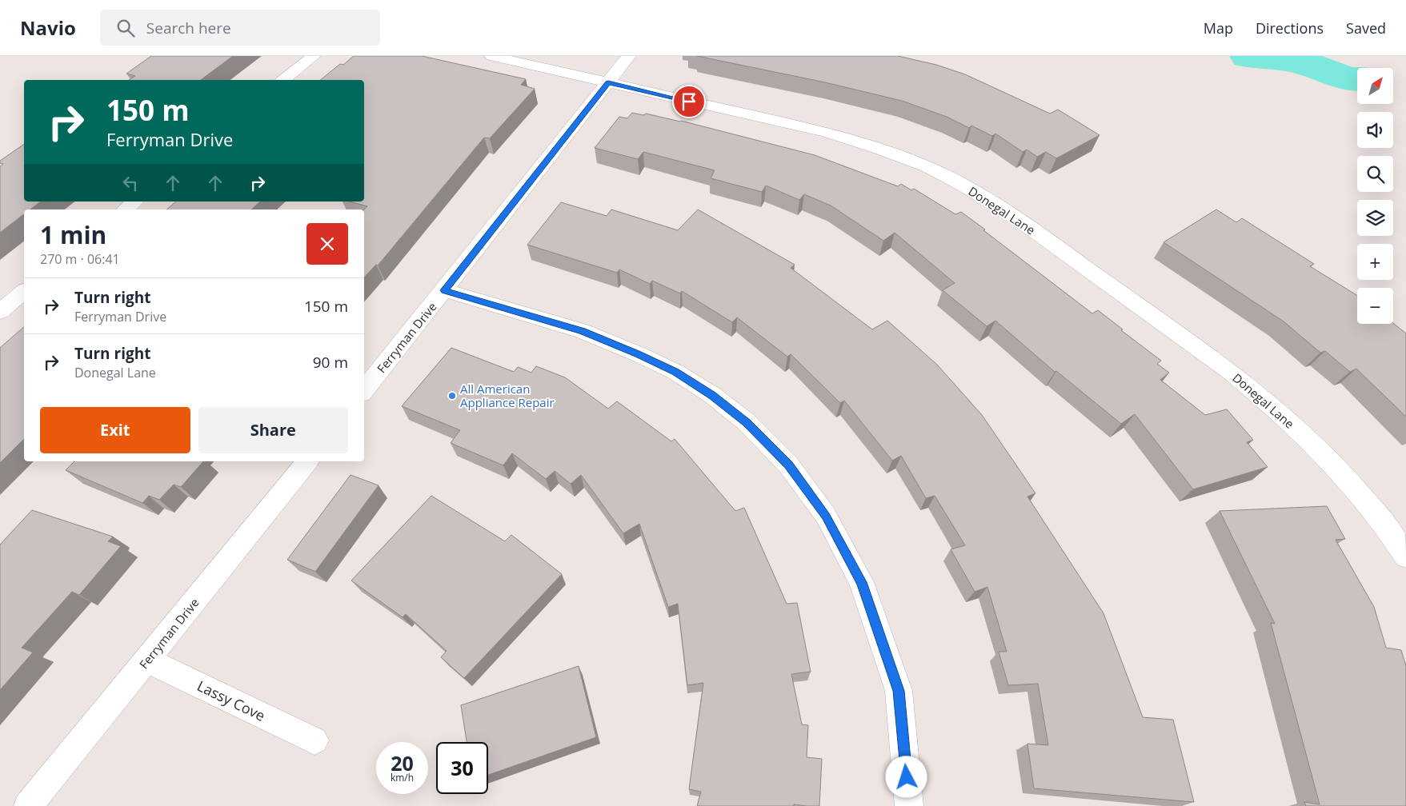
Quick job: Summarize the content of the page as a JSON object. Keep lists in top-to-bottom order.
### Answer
{
  "streets": {
    "street": ["Donegal Lane", "Ferryman Drive", "Lassy Cove"]
  },
  "crossings": [
    ["Donegal Lane", "Ferryman Drive"],
    ["Ferryman Drive", "Lassy Cove"]
  ],
  "places": ["All American Appliance Repair"],
  "north": "top right",
  "page": {
    "header": "Navio",
    "search": "Search here",
    "nav": ["Map", "Directions", "Saved"],
    "map_buttons": ["+", "−"],
    "turn": ["150 m", "Ferryman Drive"],
    "heading": ["1 min", "270 m · 06:41"],
    "list": [
      {
        "name": "Turn right",
        "note": "Ferryman Drive",
        "value": "150 m"
      },
      {
        "name": "Turn right",
        "note": "Donegal Lane",
        "value": "90 m"
      }
    ],
    "buttons": ["Exit", "Share"],
    "speed": "20 km/h",
    "limit": "30"
  }
}
